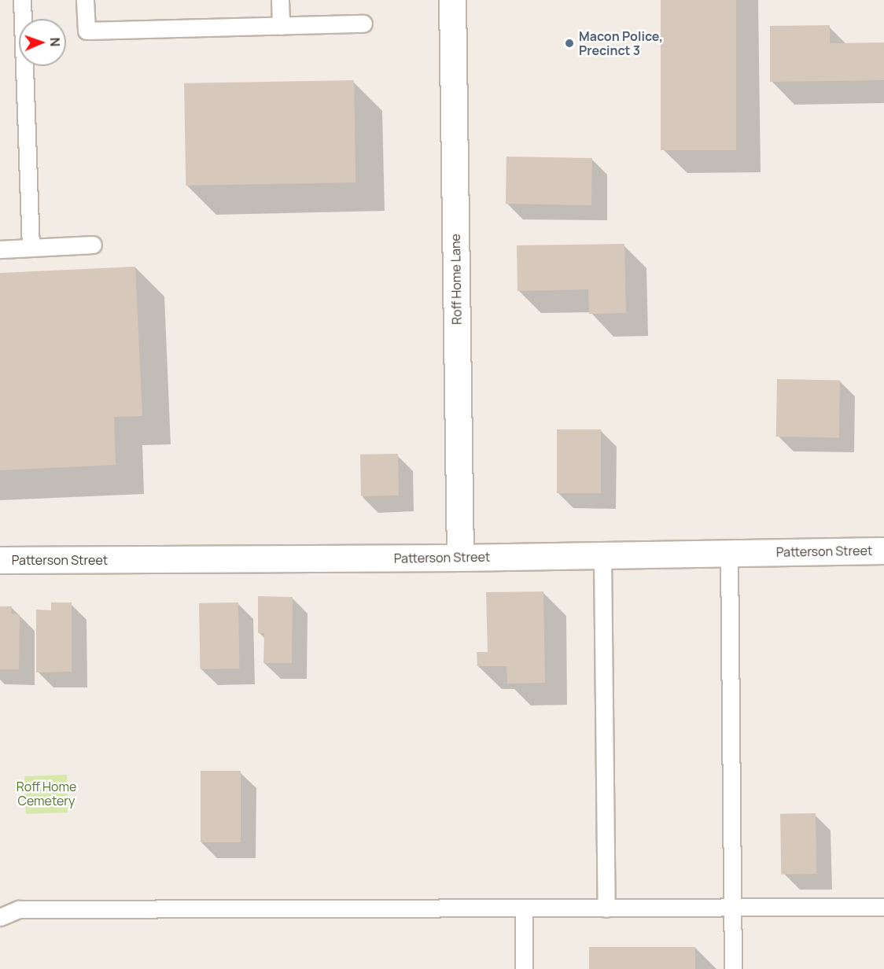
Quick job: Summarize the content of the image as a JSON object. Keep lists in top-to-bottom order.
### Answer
{
  "streets": {
    "street": ["Roff Home Lane", "Patterson Street"]
  },
  "crossings": [
    ["Roff Home Lane", "Patterson Street"]
  ],
  "parks": ["Roff Home Cemetery"],
  "places": ["Macon Police, Precinct 3"],
  "north": "right"
}
